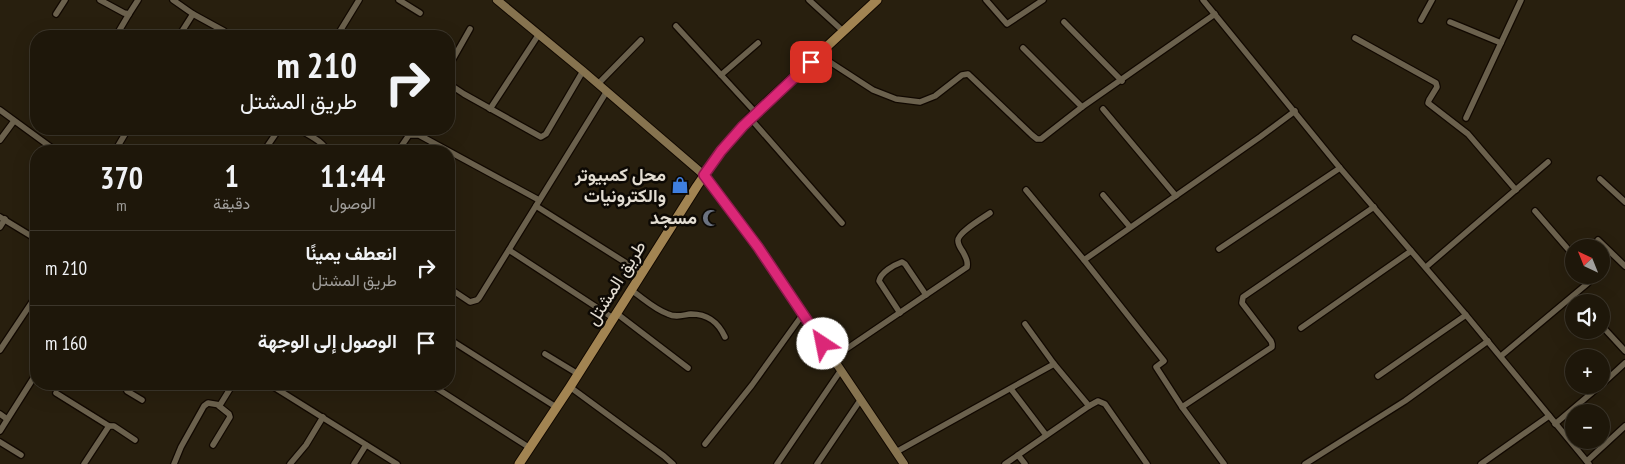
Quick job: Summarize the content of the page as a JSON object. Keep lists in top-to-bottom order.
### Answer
{
  "streets": {
    "main road": ["طريق المشتل"]
  },
  "places": {
    "shop": ["محل كمبيوتر والكترونيات"],
    "mosque": ["مسجد"]
  },
  "north": "top left",
  "page": {
    "turn": ["210 m", "طريق المشتل"],
    "eta": [
      "11:44",
      "الوصول",
      "1",
      "دقيقة",
      "370",
      "m"
    ],
    "list": [
      {
        "name": "انعطف يمينًا",
        "note": "طريق المشتل",
        "value": "210 m"
      },
      {
        "name": "الوصول إلى الوجهة",
        "value": "160 m"
      }
    ],
    "map_buttons": ["+", "−"]
  }
}
